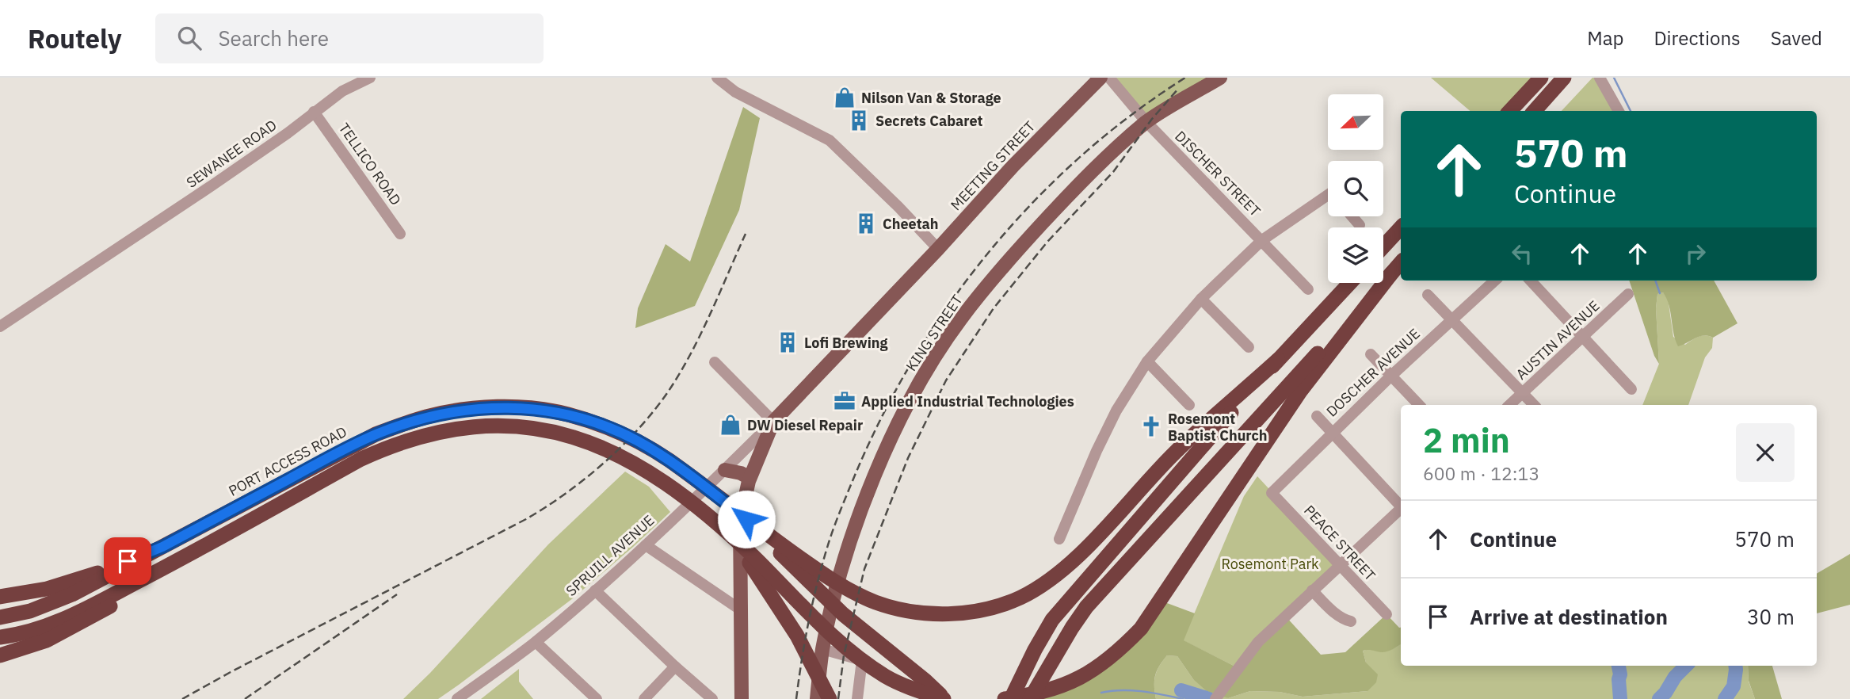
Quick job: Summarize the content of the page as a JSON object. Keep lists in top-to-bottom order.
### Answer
{
  "streets": {
    "highway": ["PORT ACCESS ROAD"],
    "main road": ["MEETING STREET", "KING STREET"],
    "street": [
      "SEWANEE ROAD",
      "TELLICO ROAD",
      "DISCHER STREET",
      "AUSTIN AVENUE",
      "DOSCHER AVENUE",
      "PEACE STREET",
      "SPRUILL AVENUE"
    ]
  },
  "crossings": [
    ["SEWANEE ROAD", "TELLICO ROAD"],
    ["MEETING STREET", "SPRUILL AVENUE"],
    ["DISCHER STREET", "KING STREET"],
    ["DOSCHER AVENUE", "PEACE STREET"]
  ],
  "parks": ["Rosemont Park"],
  "places": {
    "shop": ["Nilson Van & Storage", "DW Diesel Repair"],
    "building": ["Secrets Cabaret", "Cheetah", "Lofi Brewing"],
    "office": ["Applied Industrial Technologies"],
    "church": ["Rosemont Baptist Church"]
  },
  "north": "bottom left",
  "page": {
    "header": "Routely",
    "search": "Search here",
    "nav": ["Map", "Directions", "Saved"],
    "turn": ["570 m", "Continue"],
    "heading": ["2 min", "600 m · 12:13"],
    "list": [
      {
        "name": "Continue",
        "value": "570 m"
      },
      {
        "name": "Arrive at destination",
        "value": "30 m"
      }
    ]
  }
}
